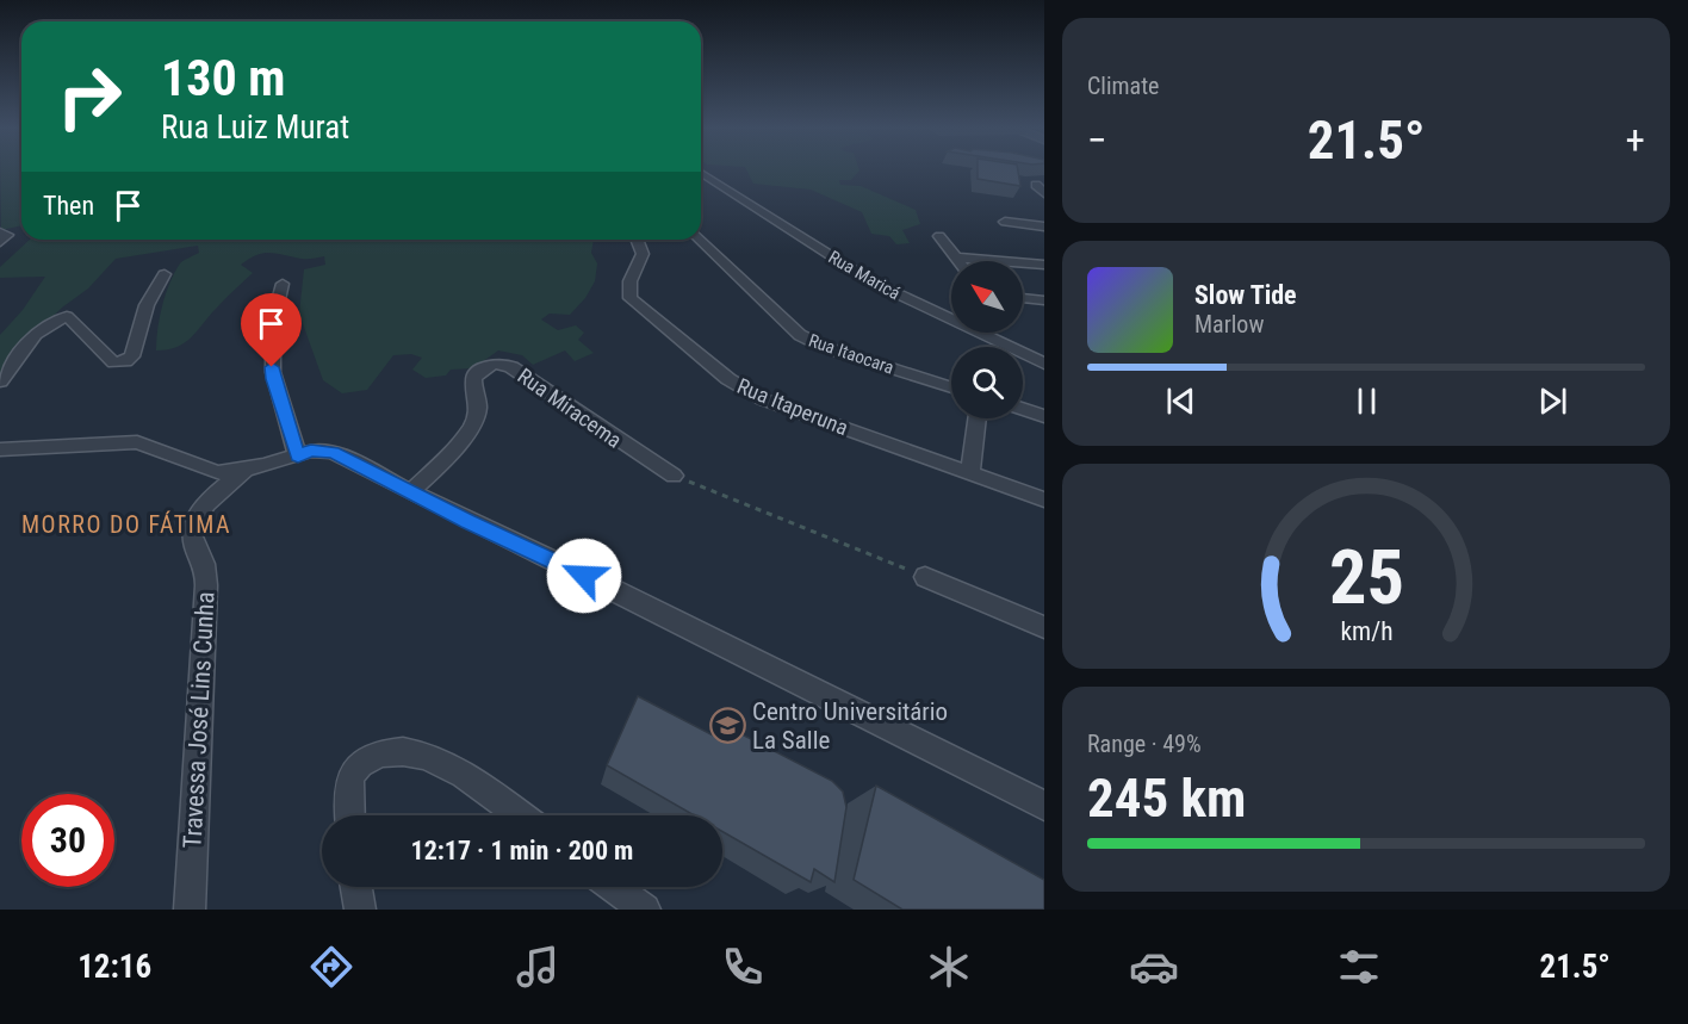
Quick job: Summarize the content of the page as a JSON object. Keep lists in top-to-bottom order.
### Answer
{
  "streets": {
    "street": [
      "Rua Maricá",
      "Rua Itaocara",
      "Rua Itaperuna",
      "Rua Miracema",
      "Travessa José Lins Cunha"
    ]
  },
  "districts": ["MORRO DO FÁTIMA"],
  "places": {
    "school or university": ["Centro Universitário La Salle"]
  },
  "north": "top left",
  "page": {
    "tile": [
      "Climate",
      ["Range · 49%", "245 km"]
    ],
    "turn": ["130 m", "Rua Luiz Murat"],
    "heat": ["−", "21.5°", "+"],
    "then": "Then",
    "song": ["Slow Tide", "Marlow"],
    "limit": "30",
    "trip": "12:17 · 1 min · 200 m",
    "tabs": ["12:16", "21.5°"],
    "gauge": ["25", "km/h"]
  }
}
